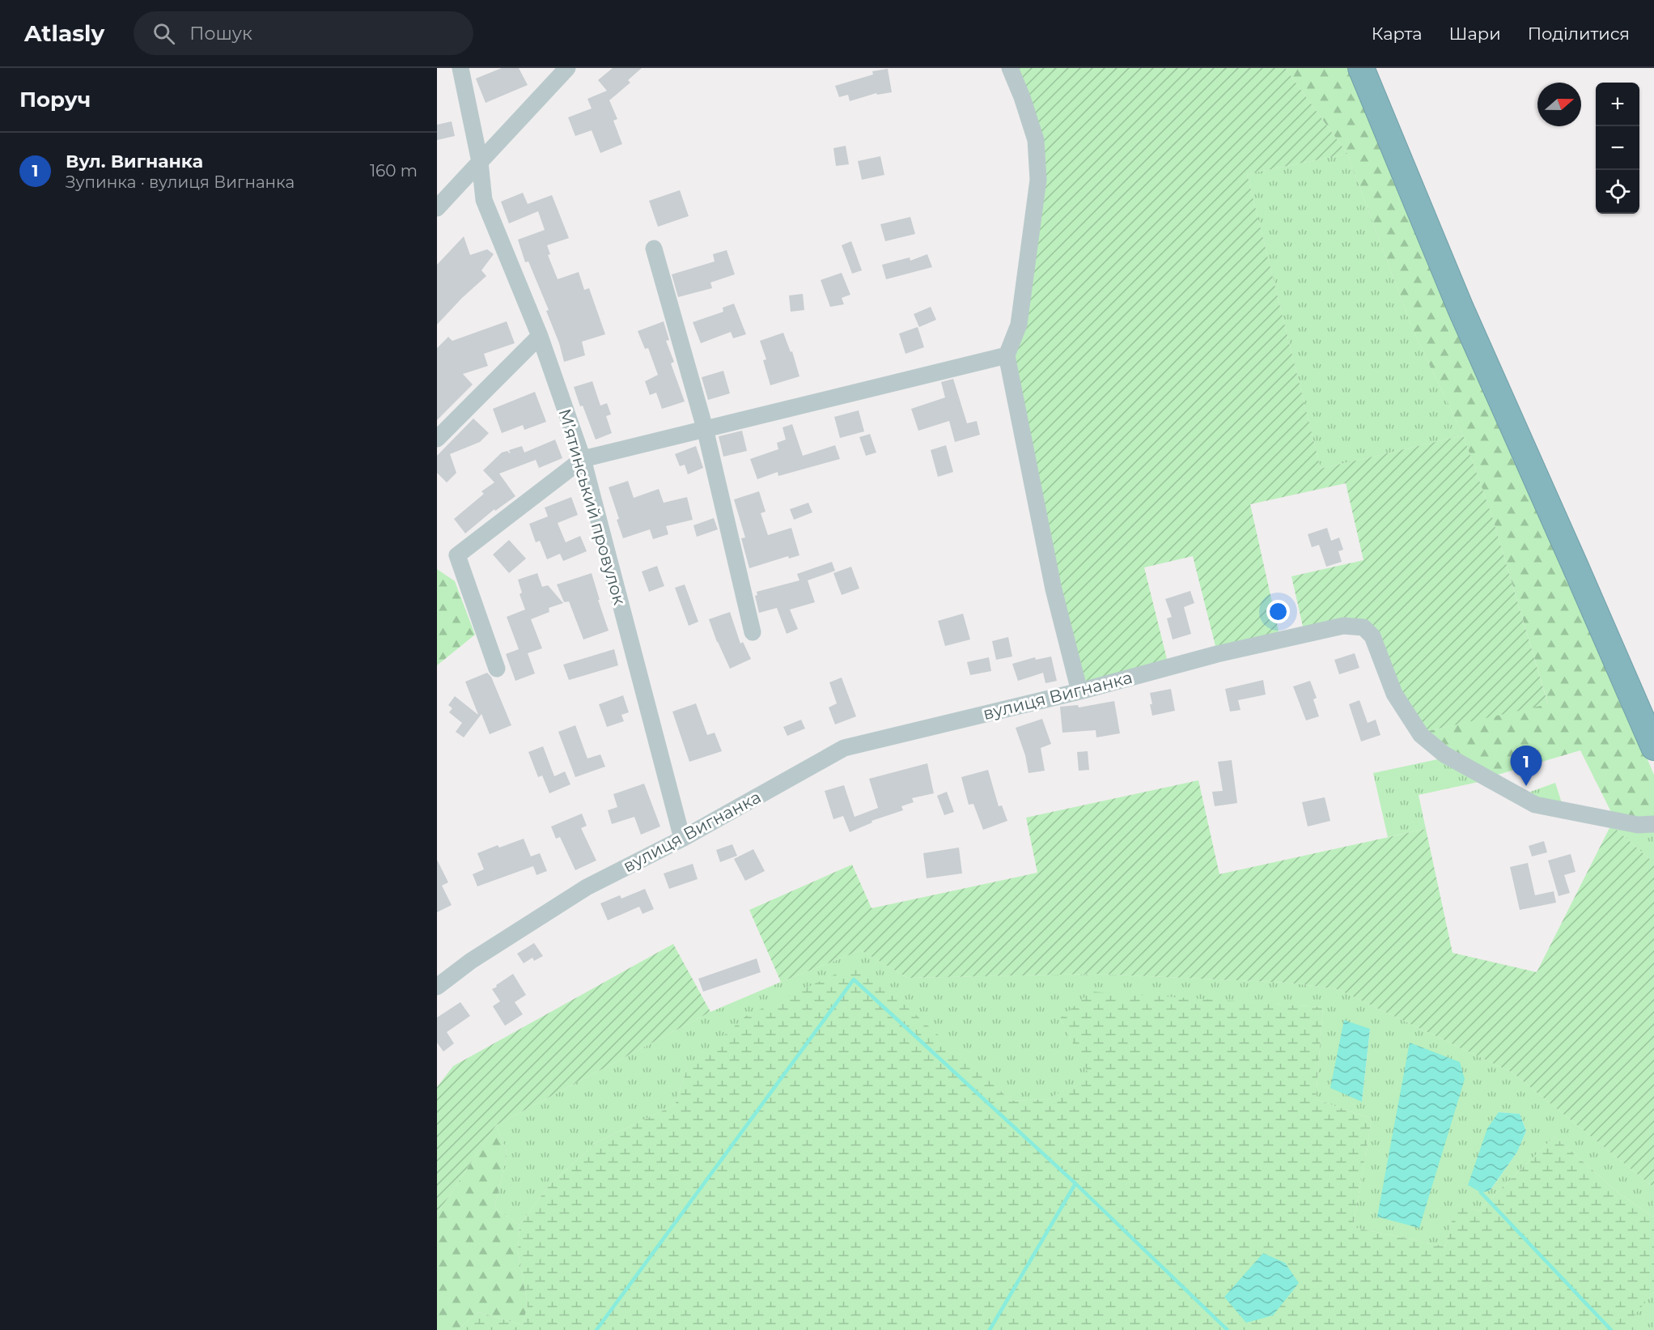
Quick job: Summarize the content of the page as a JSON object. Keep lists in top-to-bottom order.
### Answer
{
  "streets": {
    "street": ["Мʼятинський провулок", "вулиця Вигнанка"]
  },
  "crossings": [
    ["Мʼятинський провулок", "вулиця Вигнанка"]
  ],
  "north": "right",
  "page": {
    "header": "Atlasly",
    "search": "Пошук",
    "nav": ["Карта", "Шари", "Поділитися"],
    "heading": "Поруч",
    "map_buttons": ["+", "−"],
    "list": [
      {
        "mark": "1",
        "name": "Вул. Вигнанка",
        "note": "Зупинка · вулиця Вигнанка",
        "value": "160 m"
      }
    ],
    "pins": "1"
  }
}
